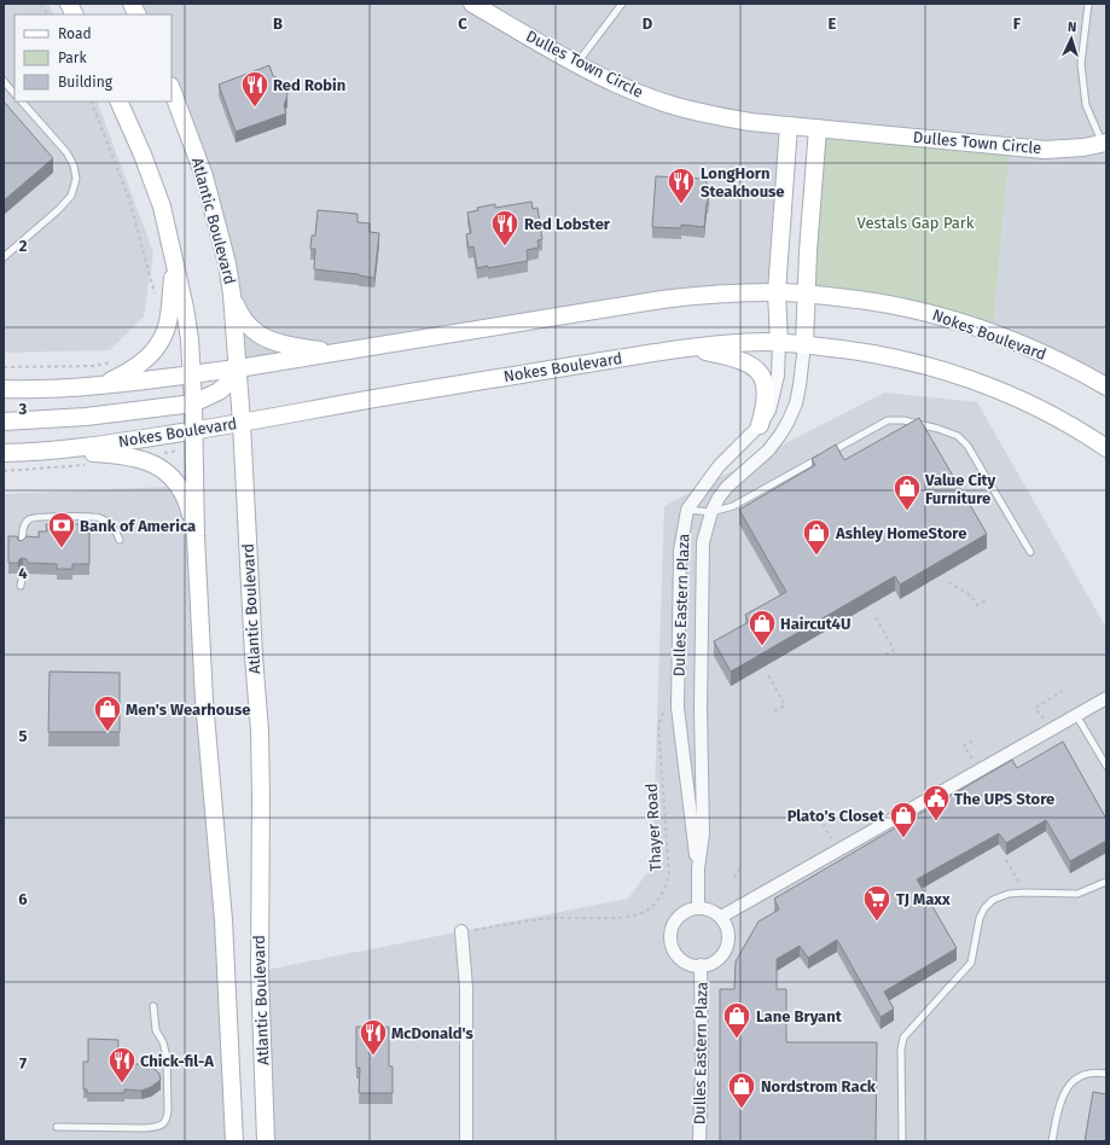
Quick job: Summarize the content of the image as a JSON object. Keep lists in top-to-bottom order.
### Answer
{
  "streets": {
    "main road": ["Dulles Town Circle", "Atlantic Boulevard", "Nokes Boulevard"],
    "street": ["Dulles Eastern Plaza"],
    "path": ["Thayer Road"]
  },
  "crossings": [
    ["Atlantic Boulevard", "Nokes Boulevard"],
    ["Nokes Boulevard", "Dulles Eastern Plaza"],
    ["Dulles Eastern Plaza", "Thayer Road"]
  ],
  "parks": ["Vestals Gap Park"],
  "places": {
    "restaurant": [
      "Red Robin",
      "LongHorn Steakhouse",
      "Red Lobster",
      "McDonald's",
      "Chick-fil-A"
    ],
    "shop": [
      "Value City Furniture",
      "Ashley HomeStore",
      "Haircut4U",
      "Men's Wearhouse",
      "Plato's Closet",
      "Lane Bryant",
      "Nordstrom Rack"
    ],
    "bank": ["Bank of America"],
    "public building": ["The UPS Store"],
    "supermarket": ["TJ Maxx"]
  },
  "legend": ["Road", "Park", "Building"],
  "north": "top",
  "grid": {
    "columns": [
      "B",
      "C",
      "D",
      "E",
      "F"
    ],
    "rows": [
      "2",
      "3",
      "4",
      "5",
      "6",
      "7"
    ]
  }
}
